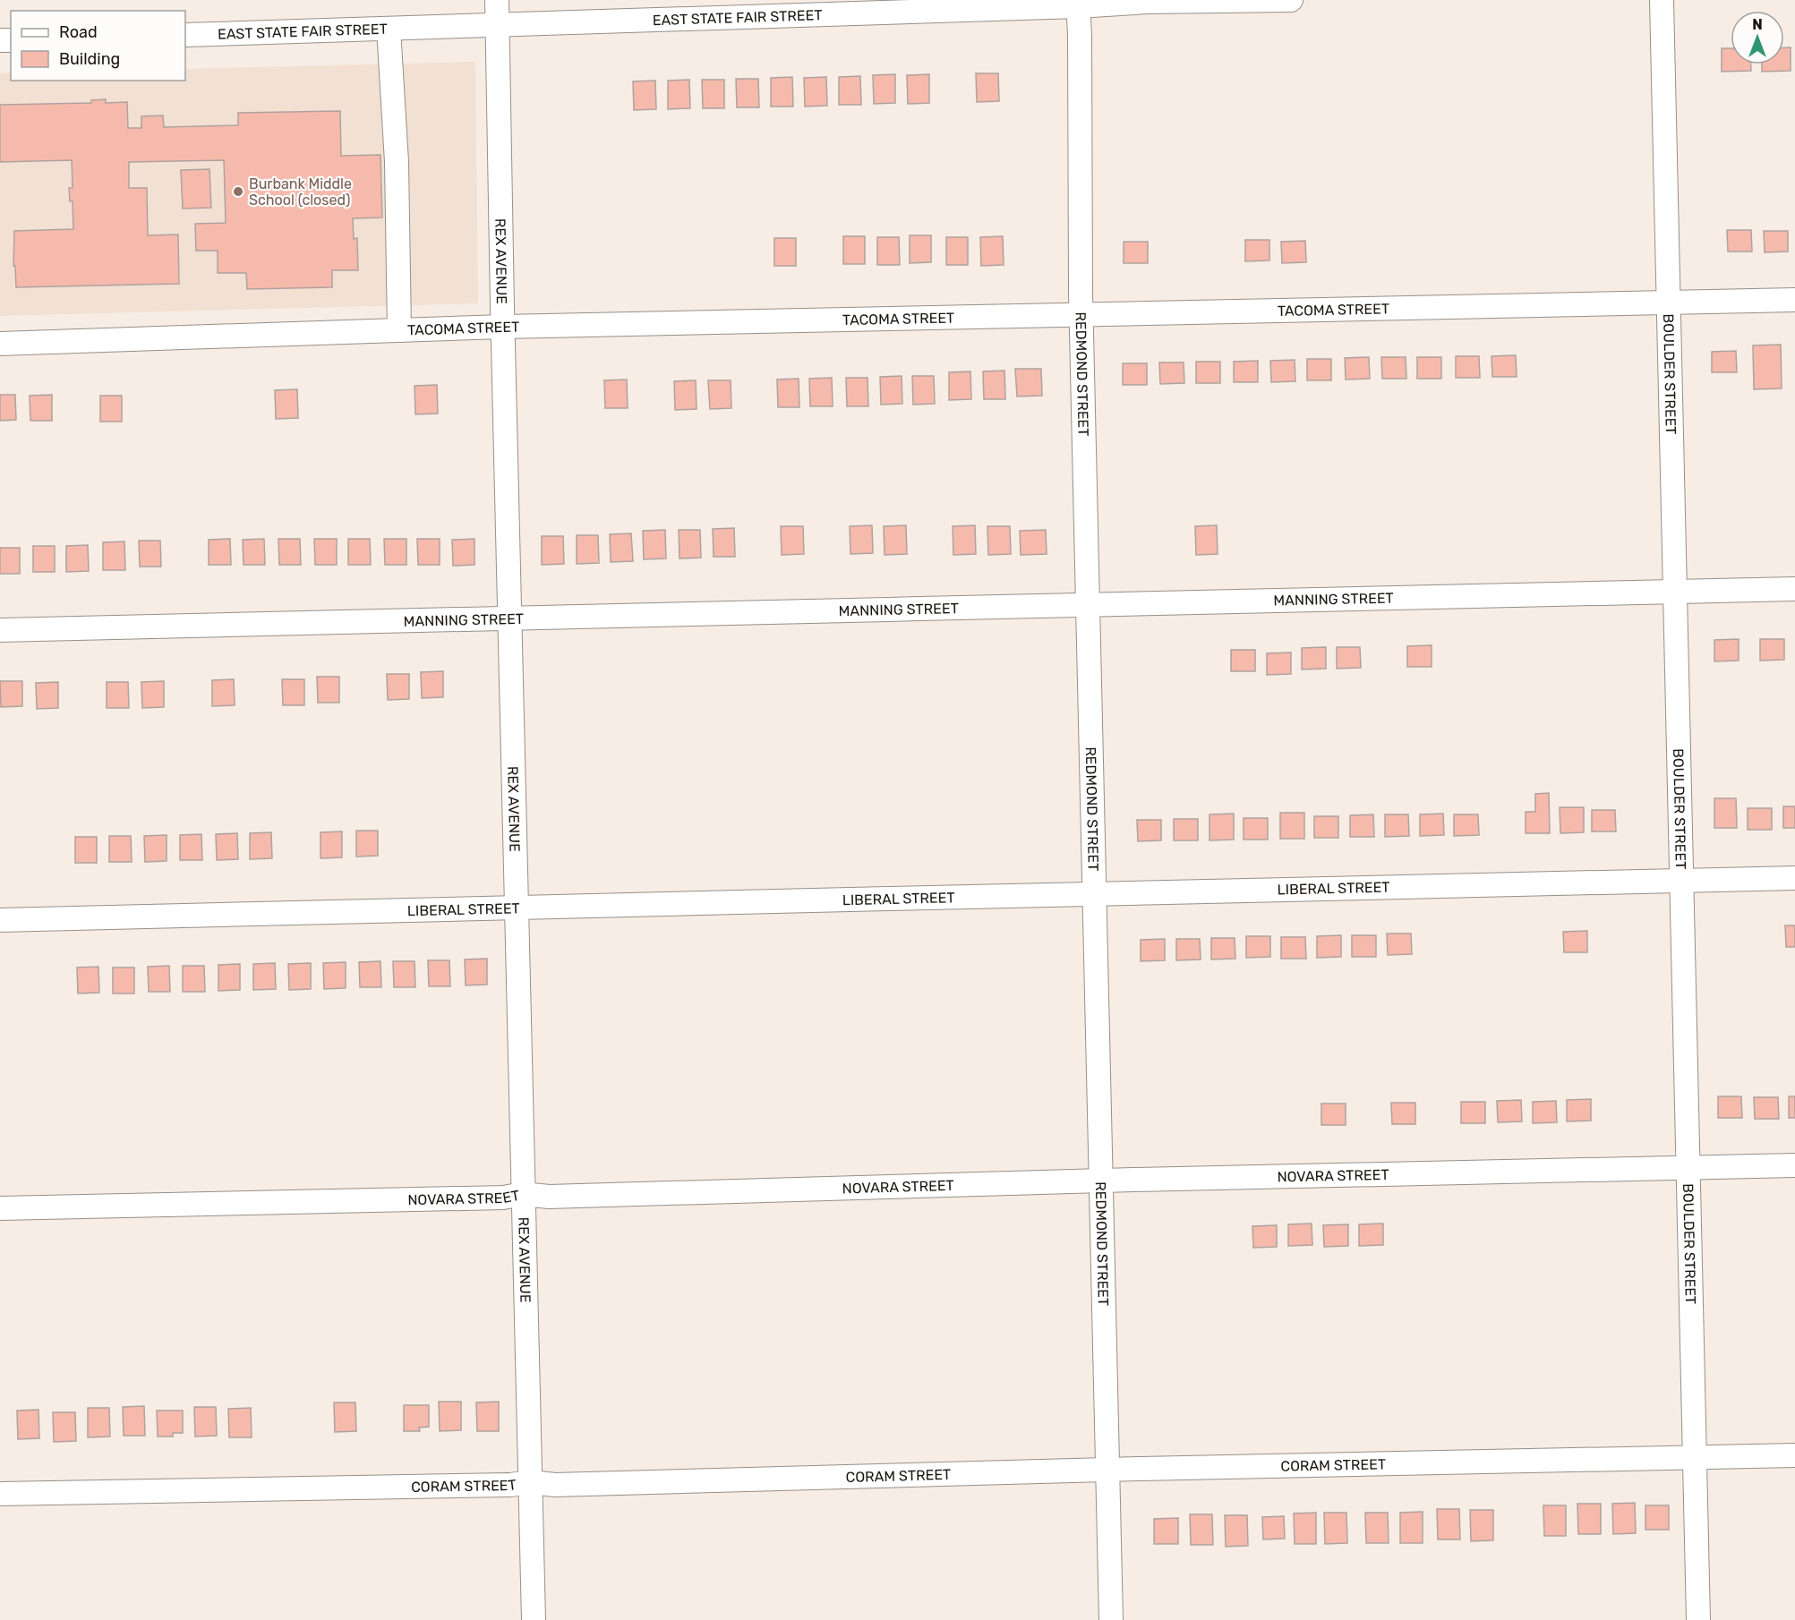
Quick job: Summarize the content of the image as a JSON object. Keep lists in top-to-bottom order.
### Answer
{
  "streets": {
    "street": [
      "EAST STATE FAIR STREET",
      "REX AVENUE",
      "TACOMA STREET",
      "REDMOND STREET",
      "BOULDER STREET",
      "MANNING STREET",
      "LIBERAL STREET",
      "NOVARA STREET",
      "CORAM STREET"
    ]
  },
  "crossings": [
    ["EAST STATE FAIR STREET", "REX AVENUE"],
    ["EAST STATE FAIR STREET", "REDMOND STREET"],
    ["REX AVENUE", "TACOMA STREET"],
    ["REX AVENUE", "MANNING STREET"],
    ["REX AVENUE", "LIBERAL STREET"],
    ["REX AVENUE", "NOVARA STREET"],
    ["REX AVENUE", "CORAM STREET"],
    ["TACOMA STREET", "REDMOND STREET"],
    ["TACOMA STREET", "BOULDER STREET"],
    ["REDMOND STREET", "MANNING STREET"],
    ["REDMOND STREET", "LIBERAL STREET"],
    ["REDMOND STREET", "NOVARA STREET"],
    ["REDMOND STREET", "CORAM STREET"],
    ["BOULDER STREET", "MANNING STREET"],
    ["BOULDER STREET", "LIBERAL STREET"],
    ["BOULDER STREET", "NOVARA STREET"],
    ["BOULDER STREET", "CORAM STREET"]
  ],
  "places": ["Burbank Middle School (closed)"],
  "legend": ["Road", "Building"],
  "north": "top"
}
